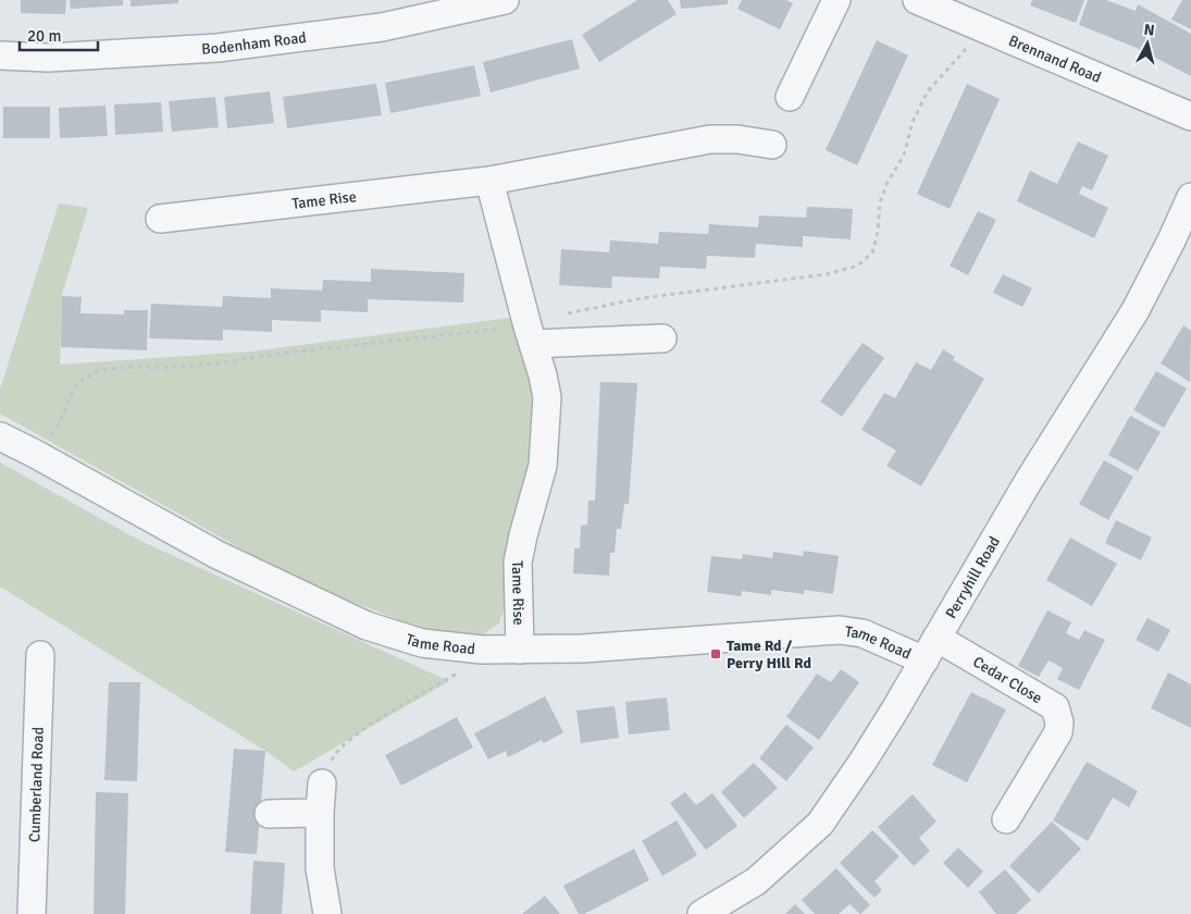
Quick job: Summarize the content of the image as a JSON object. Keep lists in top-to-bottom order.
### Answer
{
  "streets": {
    "street": [
      "Bodenham Road",
      "Brennand Road",
      "Tame Rise",
      "Perryhill Road",
      "Tame Road",
      "Cedar Close",
      "Cumberland Road"
    ]
  },
  "crossings": [
    ["Tame Rise", "Tame Road"],
    ["Perryhill Road", "Tame Road"],
    ["Perryhill Road", "Cedar Close"],
    ["Tame Road", "Cedar Close"]
  ],
  "places": {
    "transit": ["Tame Rd / Perry Hill Rd"]
  },
  "scale_bar": "20 m",
  "north": "top"
}
